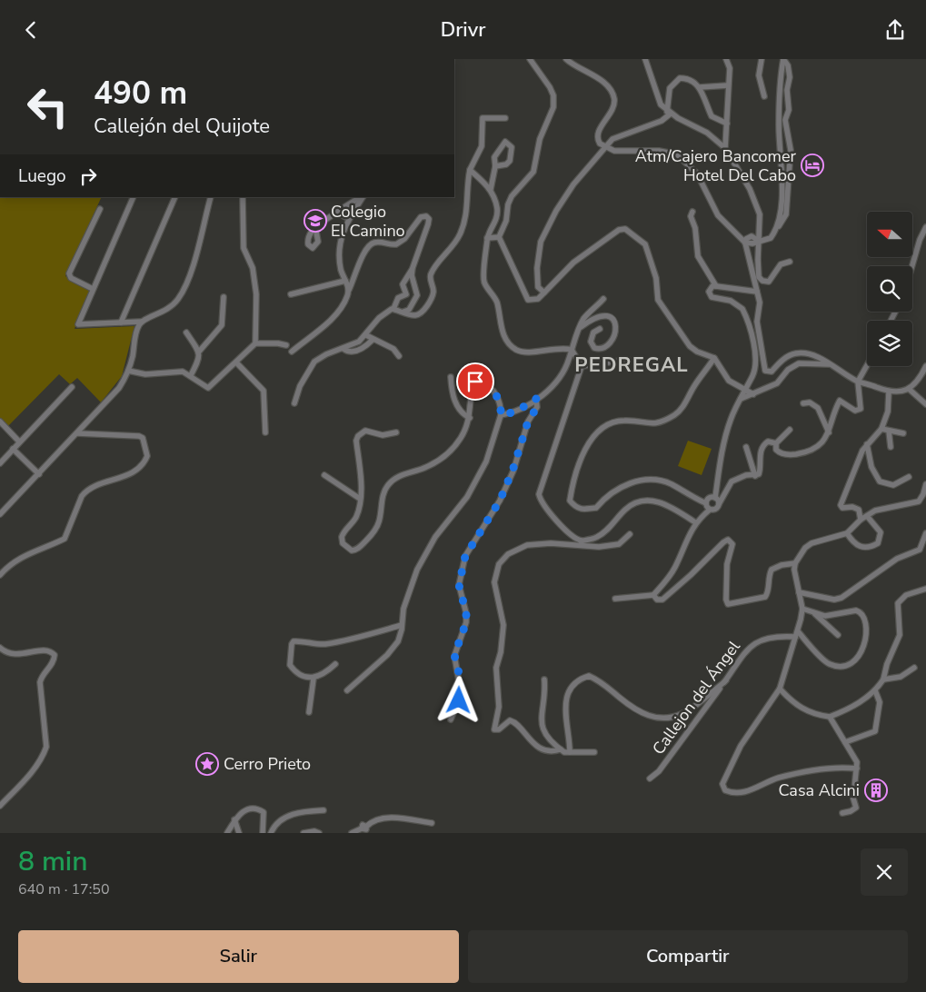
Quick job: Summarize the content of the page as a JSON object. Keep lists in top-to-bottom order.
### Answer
{
  "streets": {
    "street": ["Callejon del Ángel"]
  },
  "districts": ["PEDREGAL"],
  "places": {
    "hotel": ["Atm/Cajero Bancomer Hotel Del Cabo"],
    "school or university": ["Colegio El Camino"],
    "place": ["Cerro Prieto"],
    "building": ["Casa Alcini"]
  },
  "north": "left",
  "page": {
    "header": "Drivr",
    "turn": ["490 m", "Callejón del Quijote"],
    "then": "Luego",
    "heading": ["8 min", "640 m · 17:50"],
    "buttons": ["Salir", "Compartir"]
  }
}
